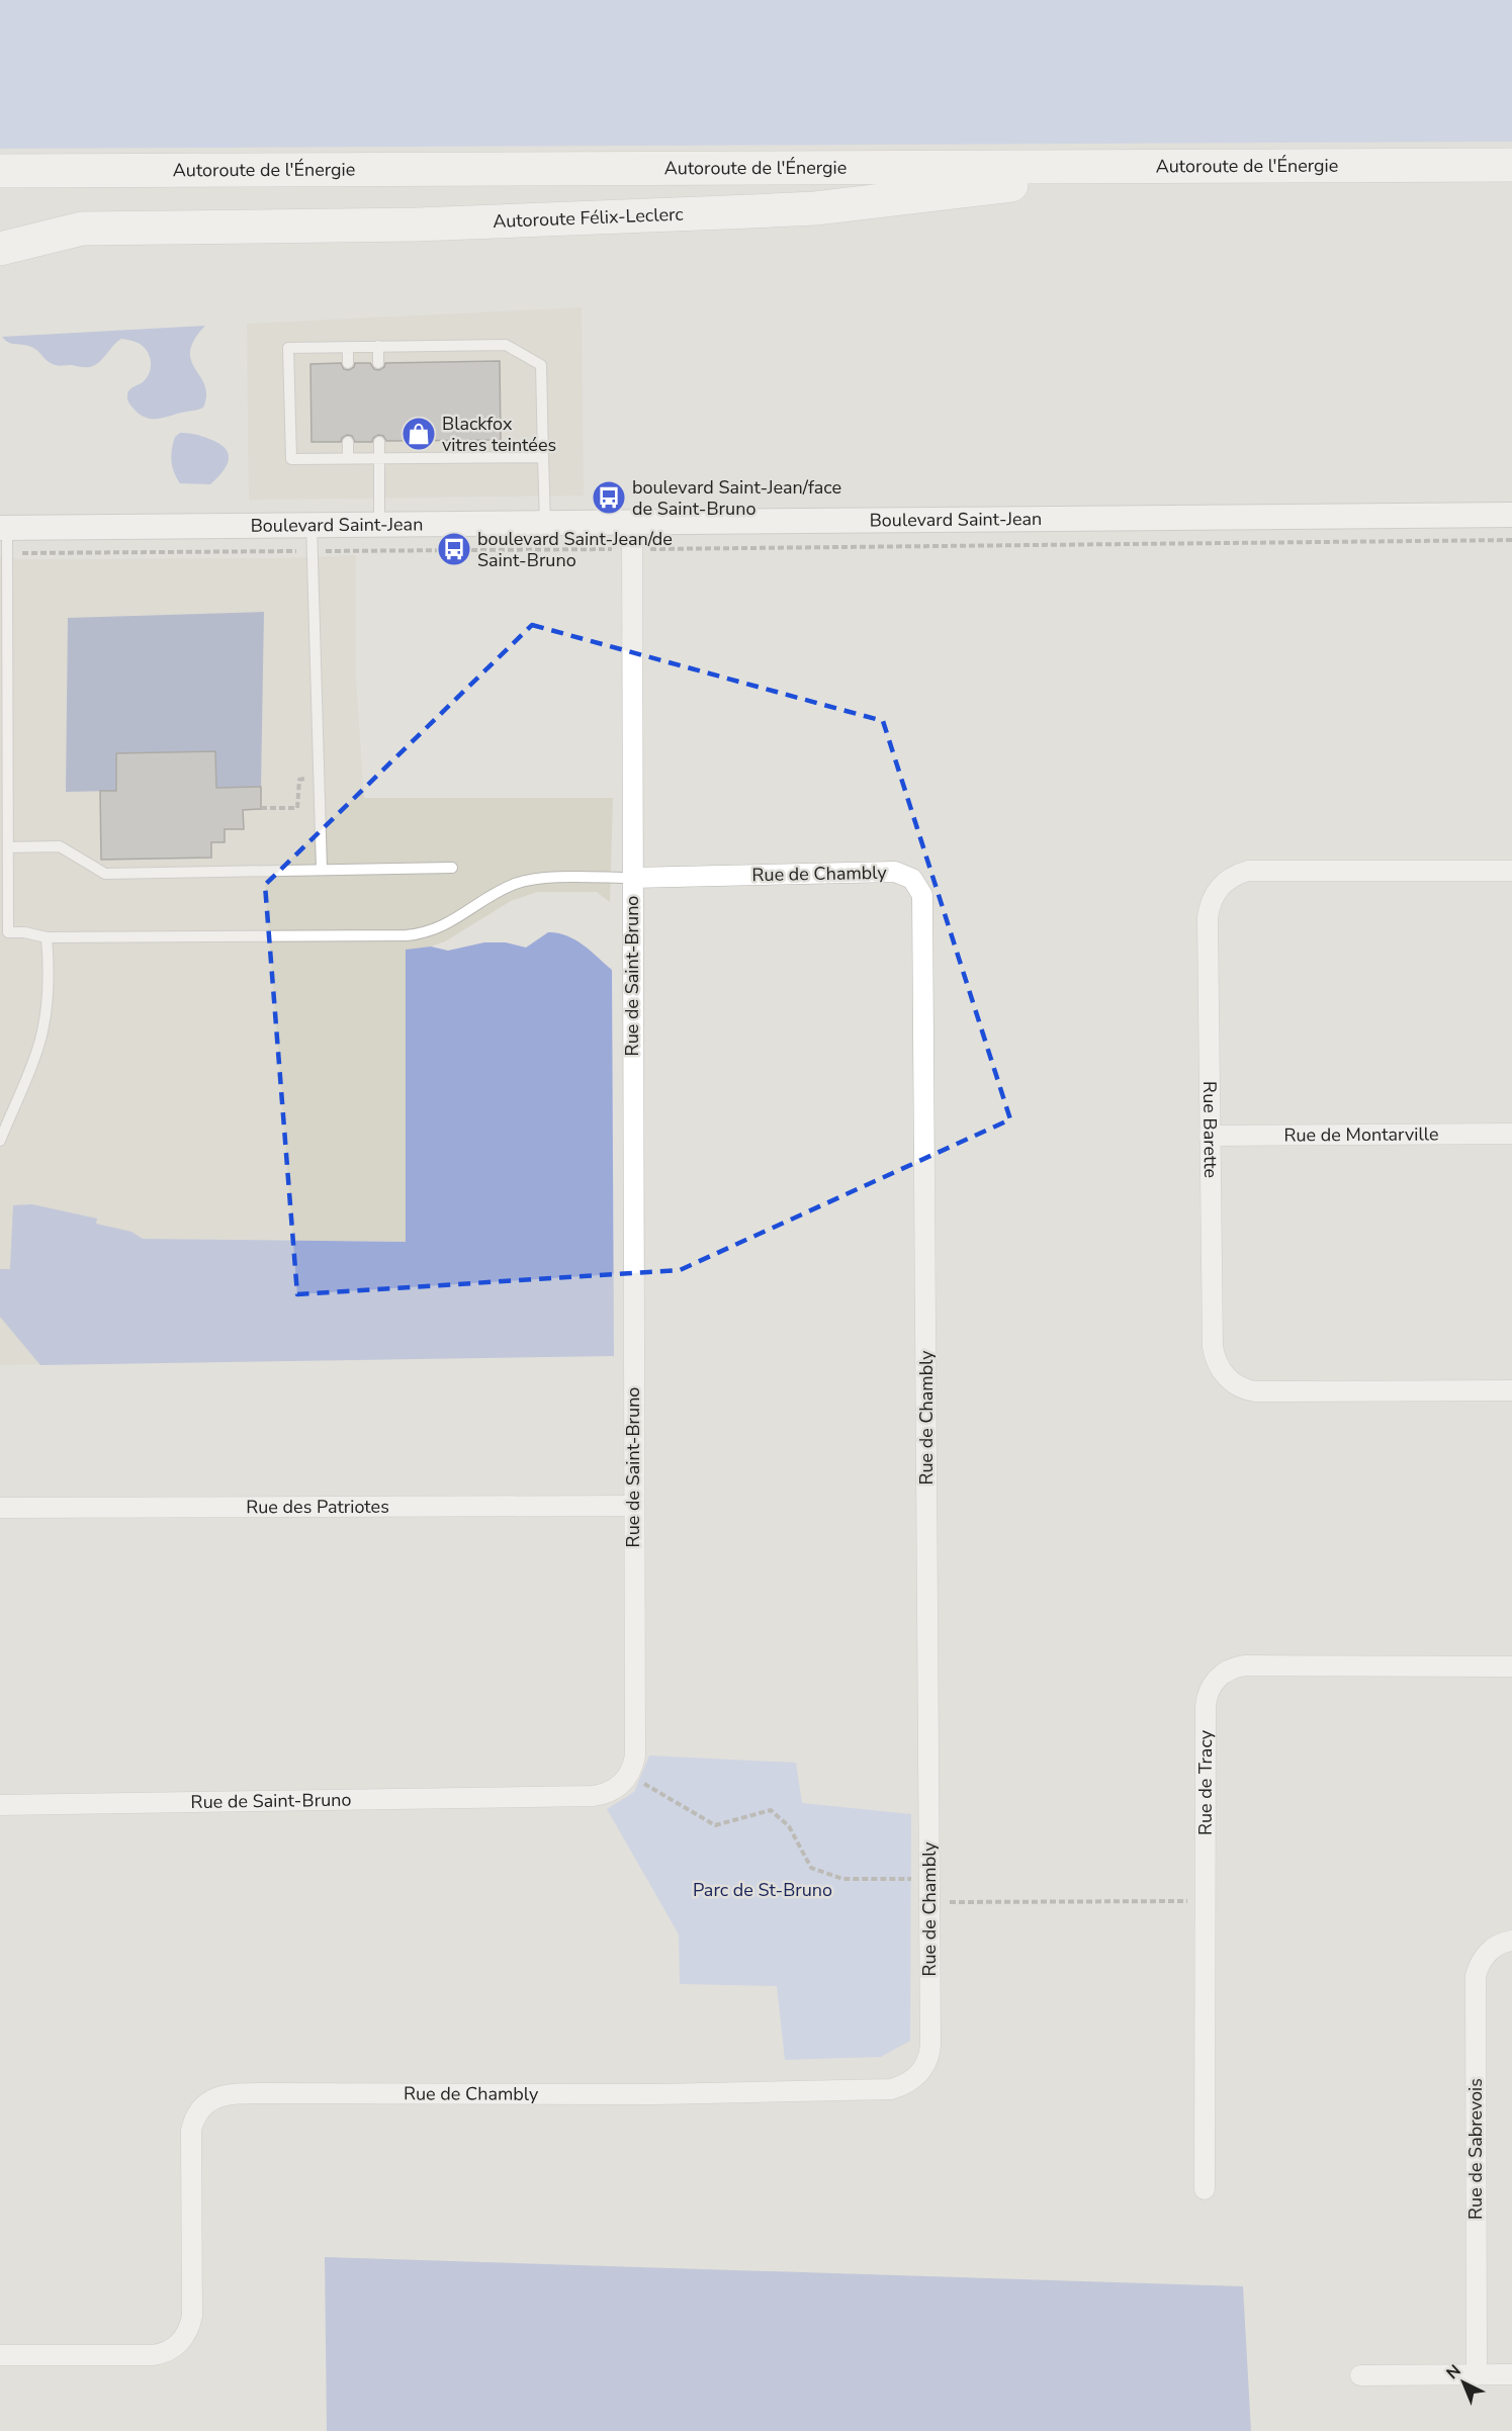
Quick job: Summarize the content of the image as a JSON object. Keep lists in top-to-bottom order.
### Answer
{
  "streets": {
    "highway": ["Autoroute de l'Énergie", "Autoroute Félix-Leclerc"],
    "street": [
      "Boulevard Saint-Jean",
      "Rue de Chambly",
      "Rue de Saint-Bruno",
      "Rue Barette",
      "Rue de Montarville",
      "Rue des Patriotes",
      "Rue de Tracy",
      "Rue de Sabrevois"
    ]
  },
  "crossings": [
    ["Autoroute de l'Énergie", "Autoroute Félix-Leclerc"],
    ["Boulevard Saint-Jean", "Rue de Saint-Bruno"],
    ["Rue de Chambly", "Rue de Saint-Bruno"],
    ["Rue de Saint-Bruno", "Rue des Patriotes"],
    ["Rue Barette", "Rue de Montarville"]
  ],
  "parks": ["Parc de St-Bruno"],
  "places": {
    "shop": ["Blackfox vitres teintées"],
    "bus stop": ["boulevard Saint-Jean/face de Saint-Bruno", "boulevard Saint-Jean/de Saint-Bruno"]
  },
  "north": "top left"
}
